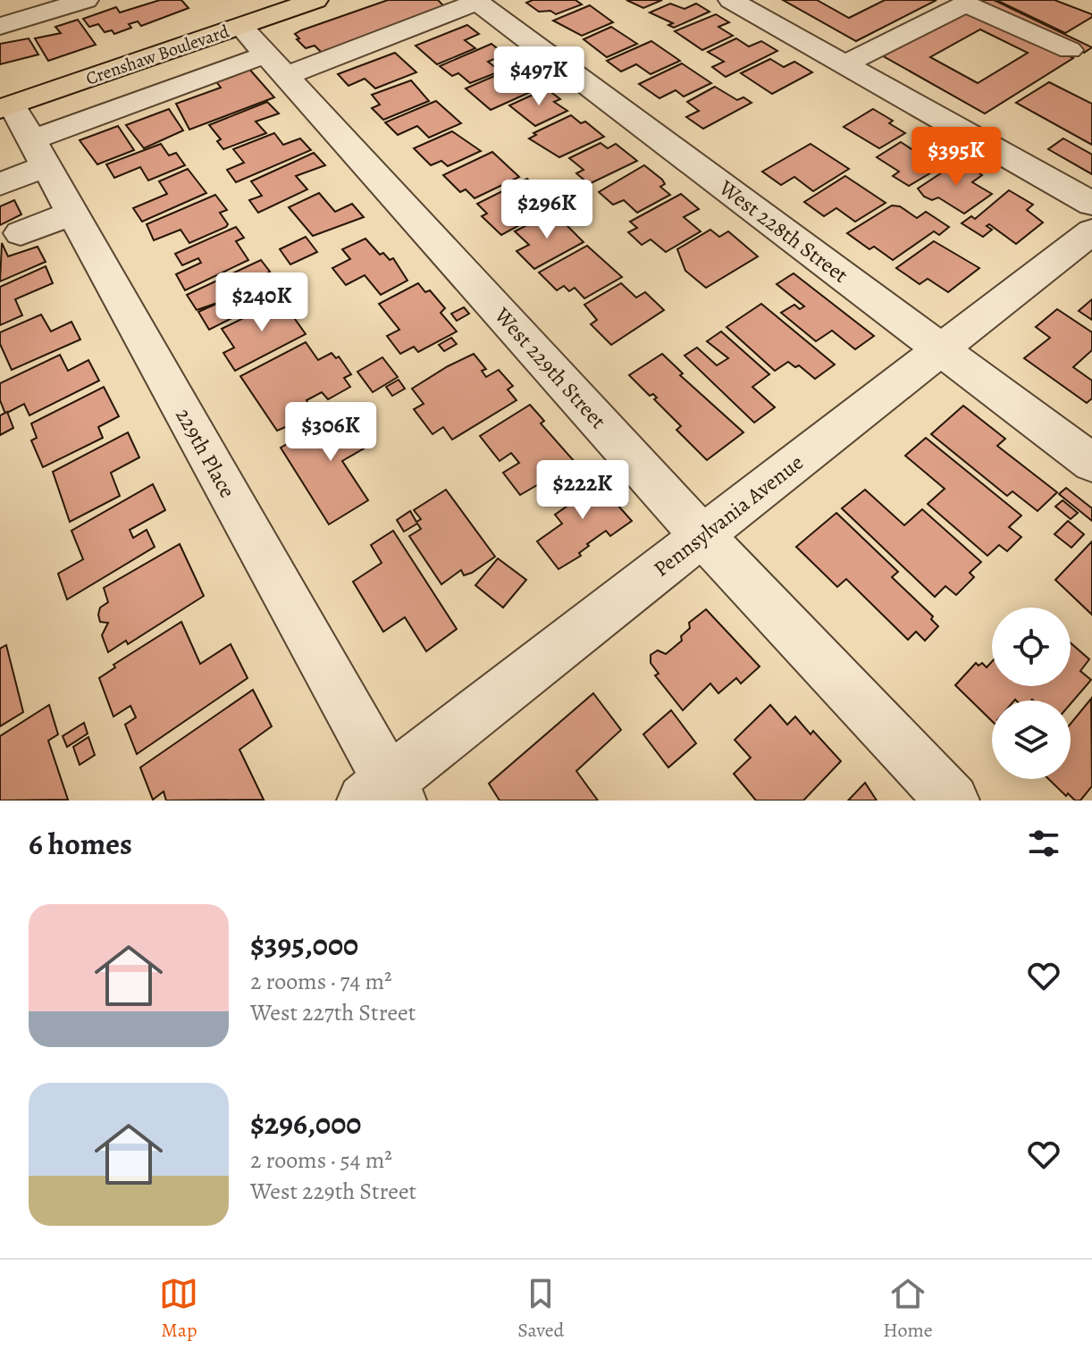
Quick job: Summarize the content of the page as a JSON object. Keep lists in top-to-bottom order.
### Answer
{
  "streets": {
    "main road": ["Crenshaw Boulevard"],
    "street": [
      "West 228th Street",
      "West 229th Street",
      "229th Place",
      "Pennsylvania Avenue"
    ]
  },
  "crossings": [
    ["Crenshaw Boulevard", "West 229th Street"],
    ["Crenshaw Boulevard", "229th Place"],
    ["West 228th Street", "Pennsylvania Avenue"],
    ["West 229th Street", "Pennsylvania Avenue"],
    ["229th Place", "Pennsylvania Avenue"]
  ],
  "page": {
    "price": [
      "$497K",
      "$395K",
      "$296K",
      "$240K",
      "$306K",
      "$222K"
    ],
    "heading": "6 homes",
    "list": [
      {
        "name": "$395,000",
        "note": "2 rooms · 74 m² · West 227th Street"
      },
      {
        "name": "$296,000",
        "note": "2 rooms · 54 m² · West 229th Street"
      }
    ],
    "tabs": ["Map", "Saved", "Home"]
  }
}
